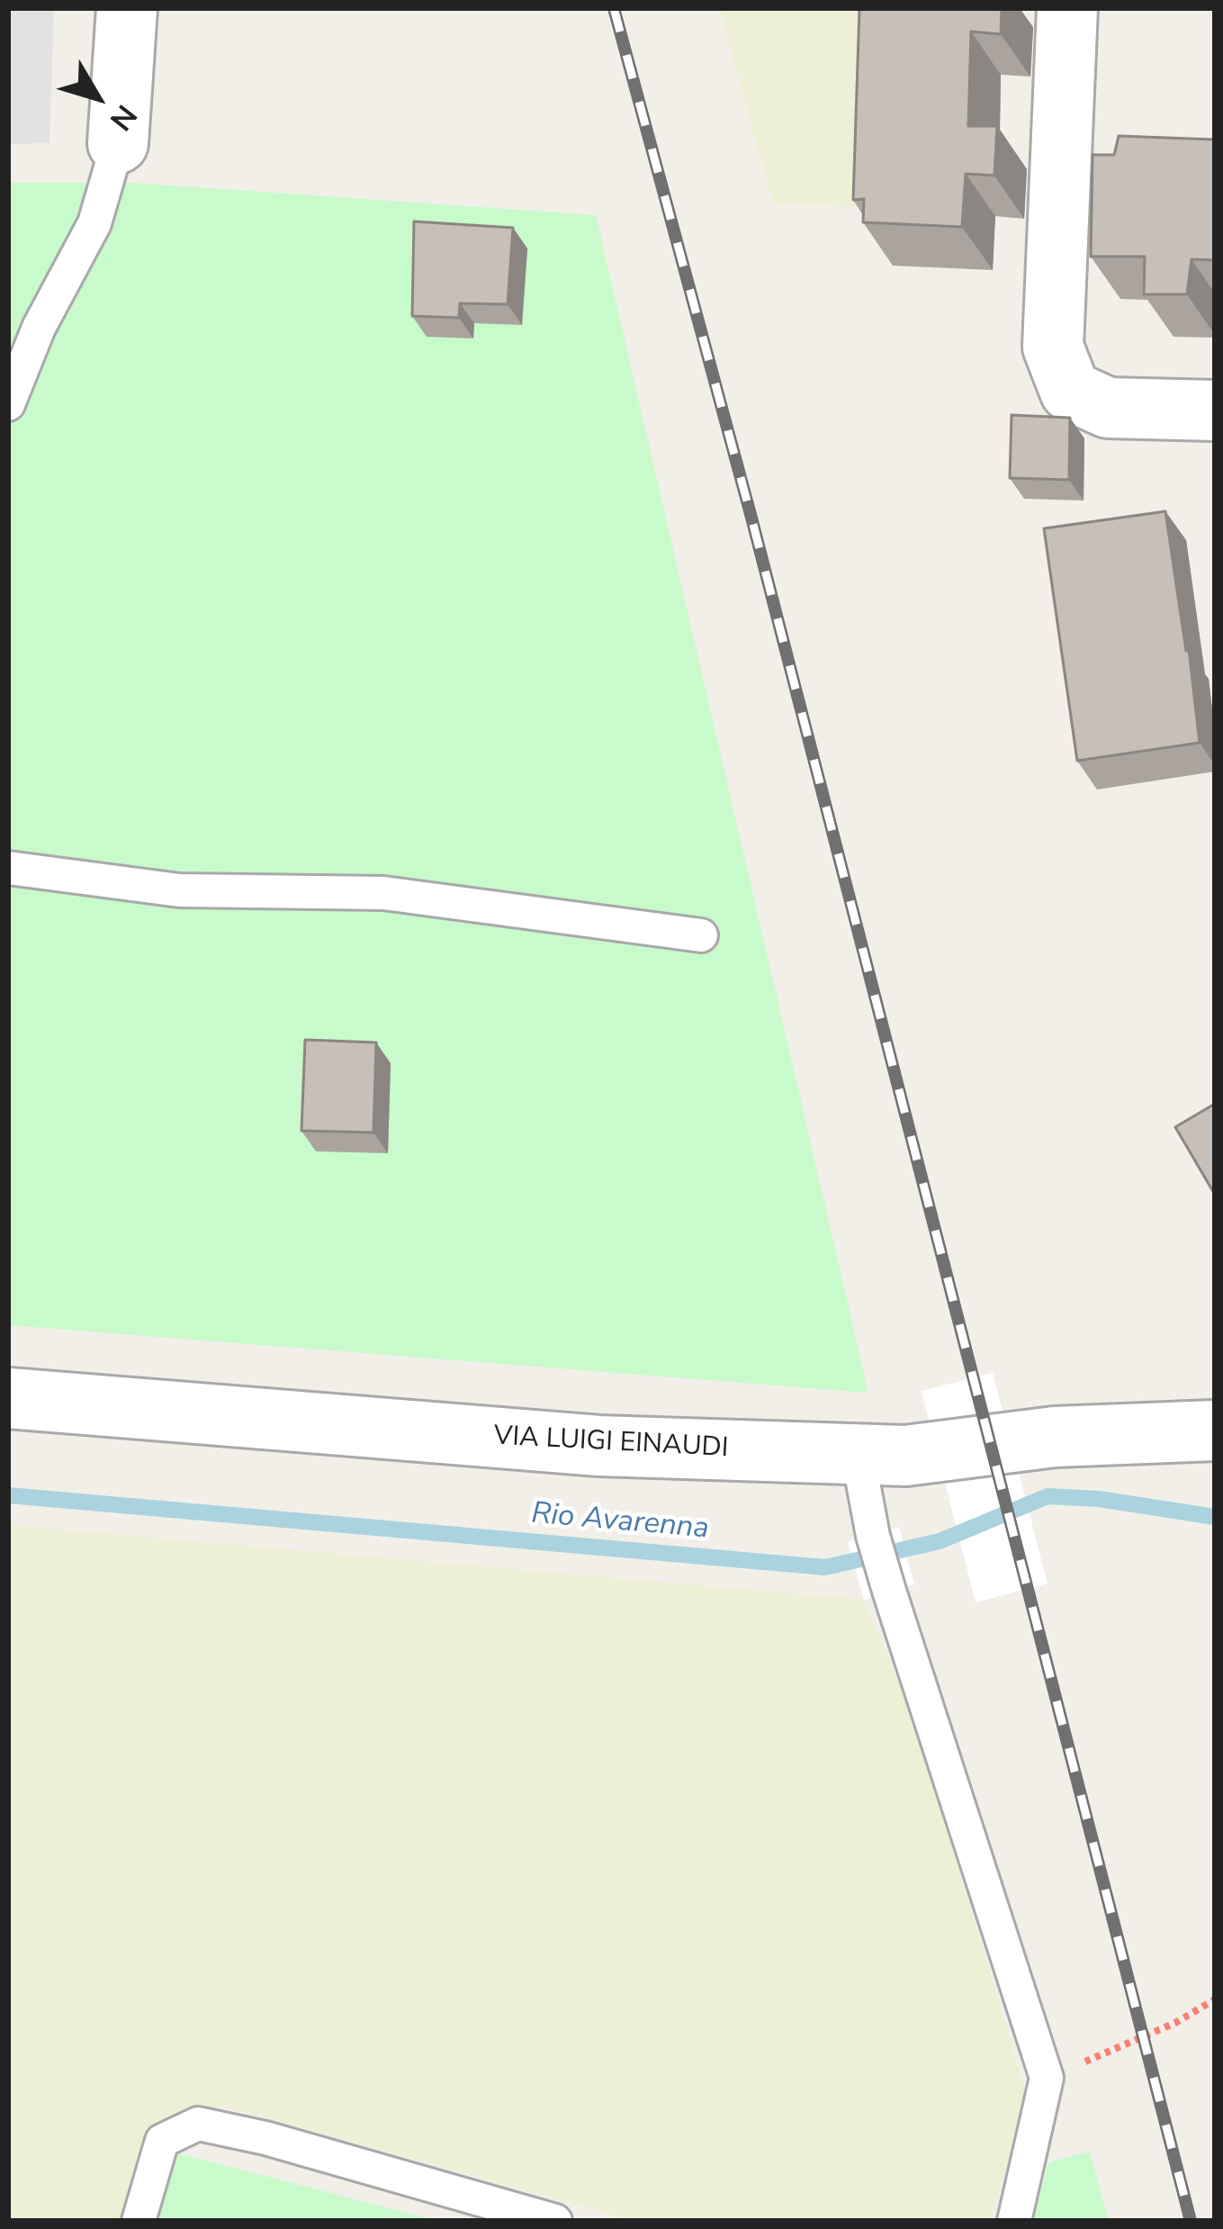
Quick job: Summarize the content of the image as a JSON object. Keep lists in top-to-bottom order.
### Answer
{
  "streets": {
    "street": ["VIA LUIGI EINAUDI"]
  },
  "water": ["Rio Avarenna"],
  "north": "bottom right"
}
